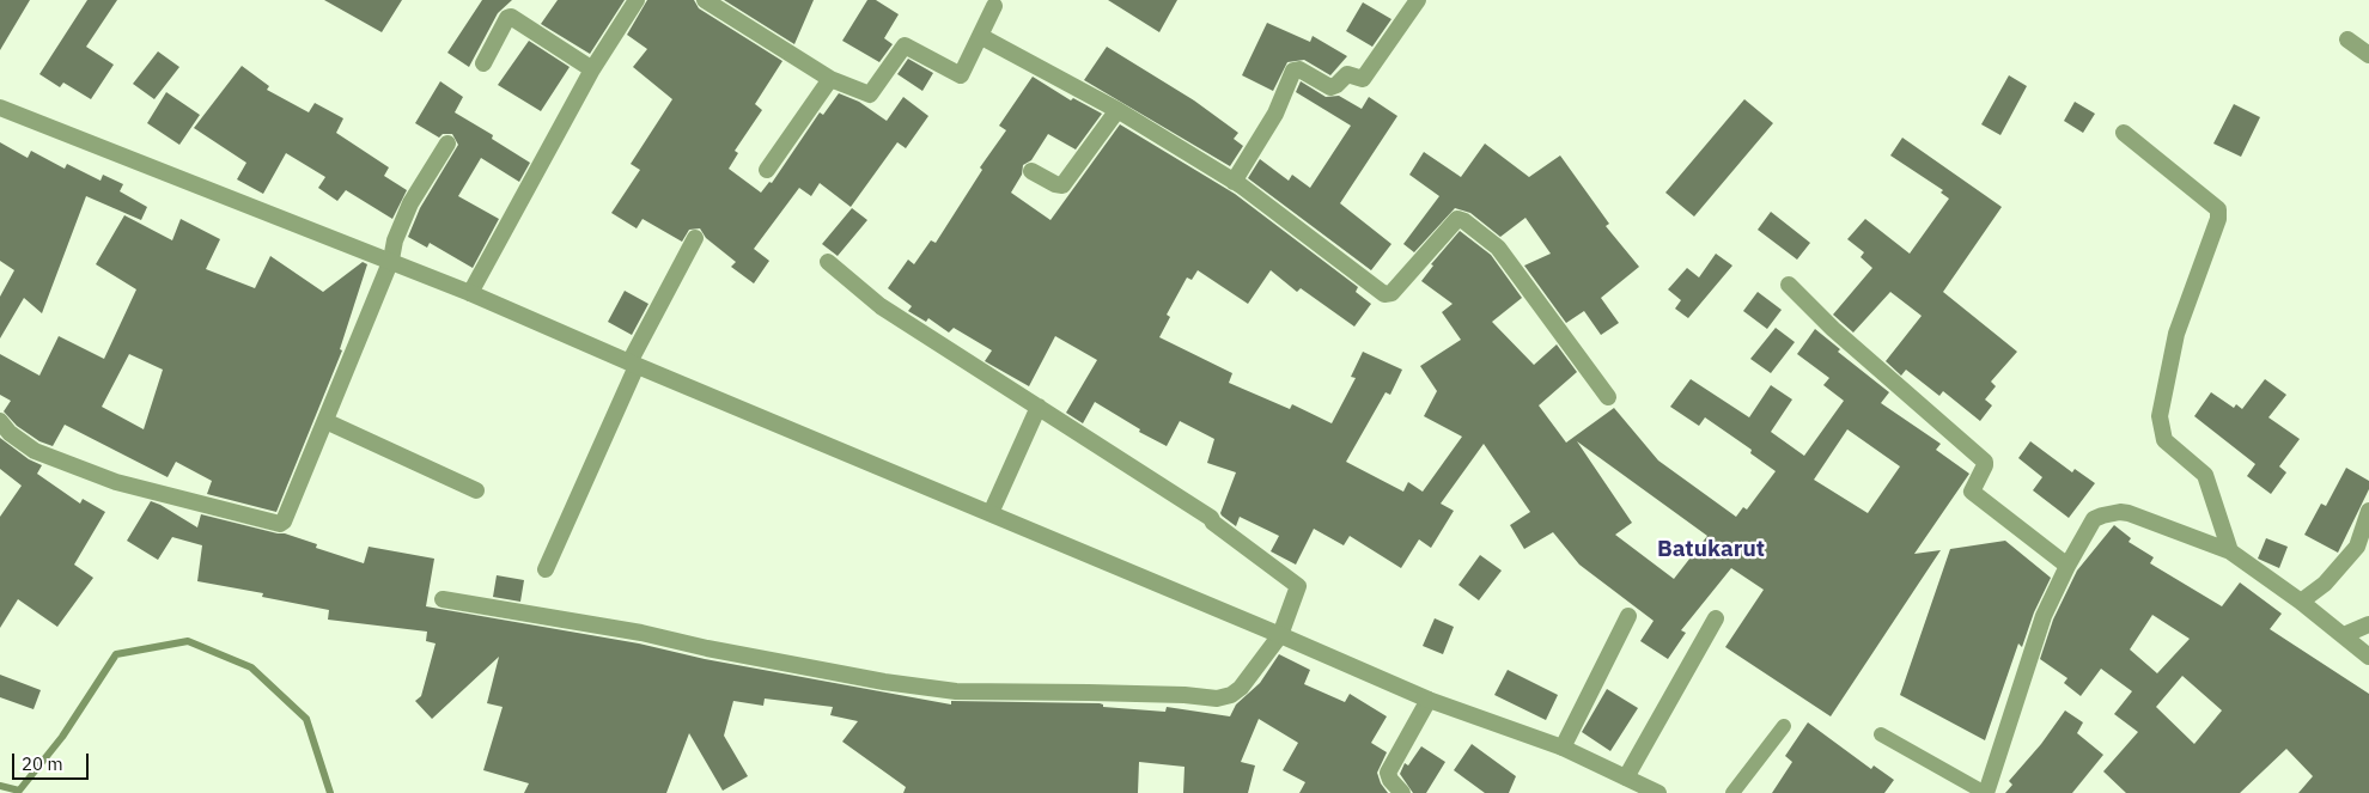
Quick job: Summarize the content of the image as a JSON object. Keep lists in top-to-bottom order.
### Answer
{
  "districts": ["Batukarut"],
  "scale_bar": "20 m"
}
